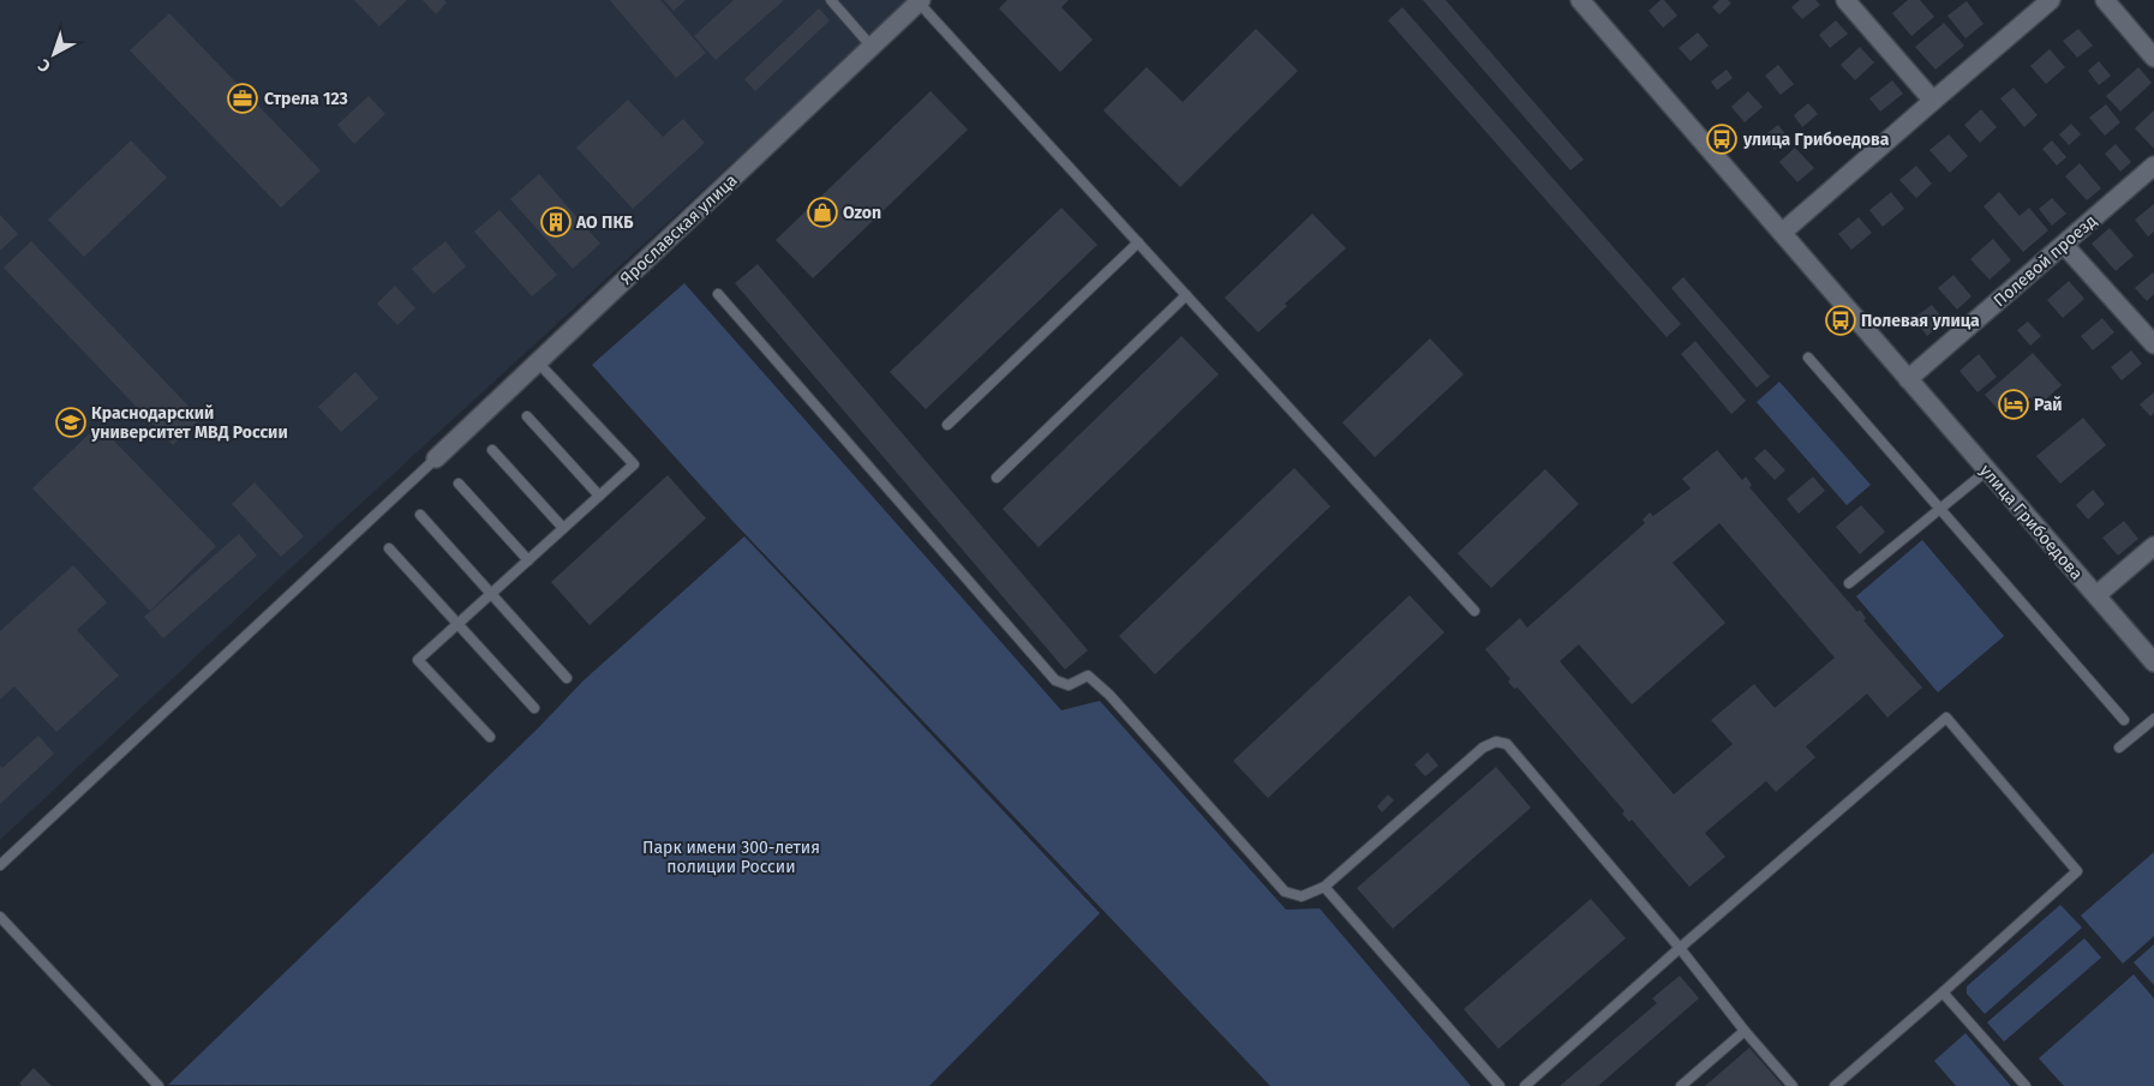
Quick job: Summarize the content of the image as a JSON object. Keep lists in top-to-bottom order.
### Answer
{
  "streets": {
    "street": ["Ярославская улица", "Полевой проезд", "улица Грибоедова"]
  },
  "crossings": [
    ["Полевой проезд", "улица Грибоедова"]
  ],
  "parks": ["Парк имени 300-летия полиции России"],
  "places": {
    "office": ["Стрела 123"],
    "bus stop": ["улица Грибоедова", "Полевая улица"],
    "shop": ["Ozon"],
    "building": ["АО ПКБ"],
    "hotel": ["Рай"],
    "school or university": ["Краснодарский университет МВД России"]
  },
  "north": "bottom left"
}
